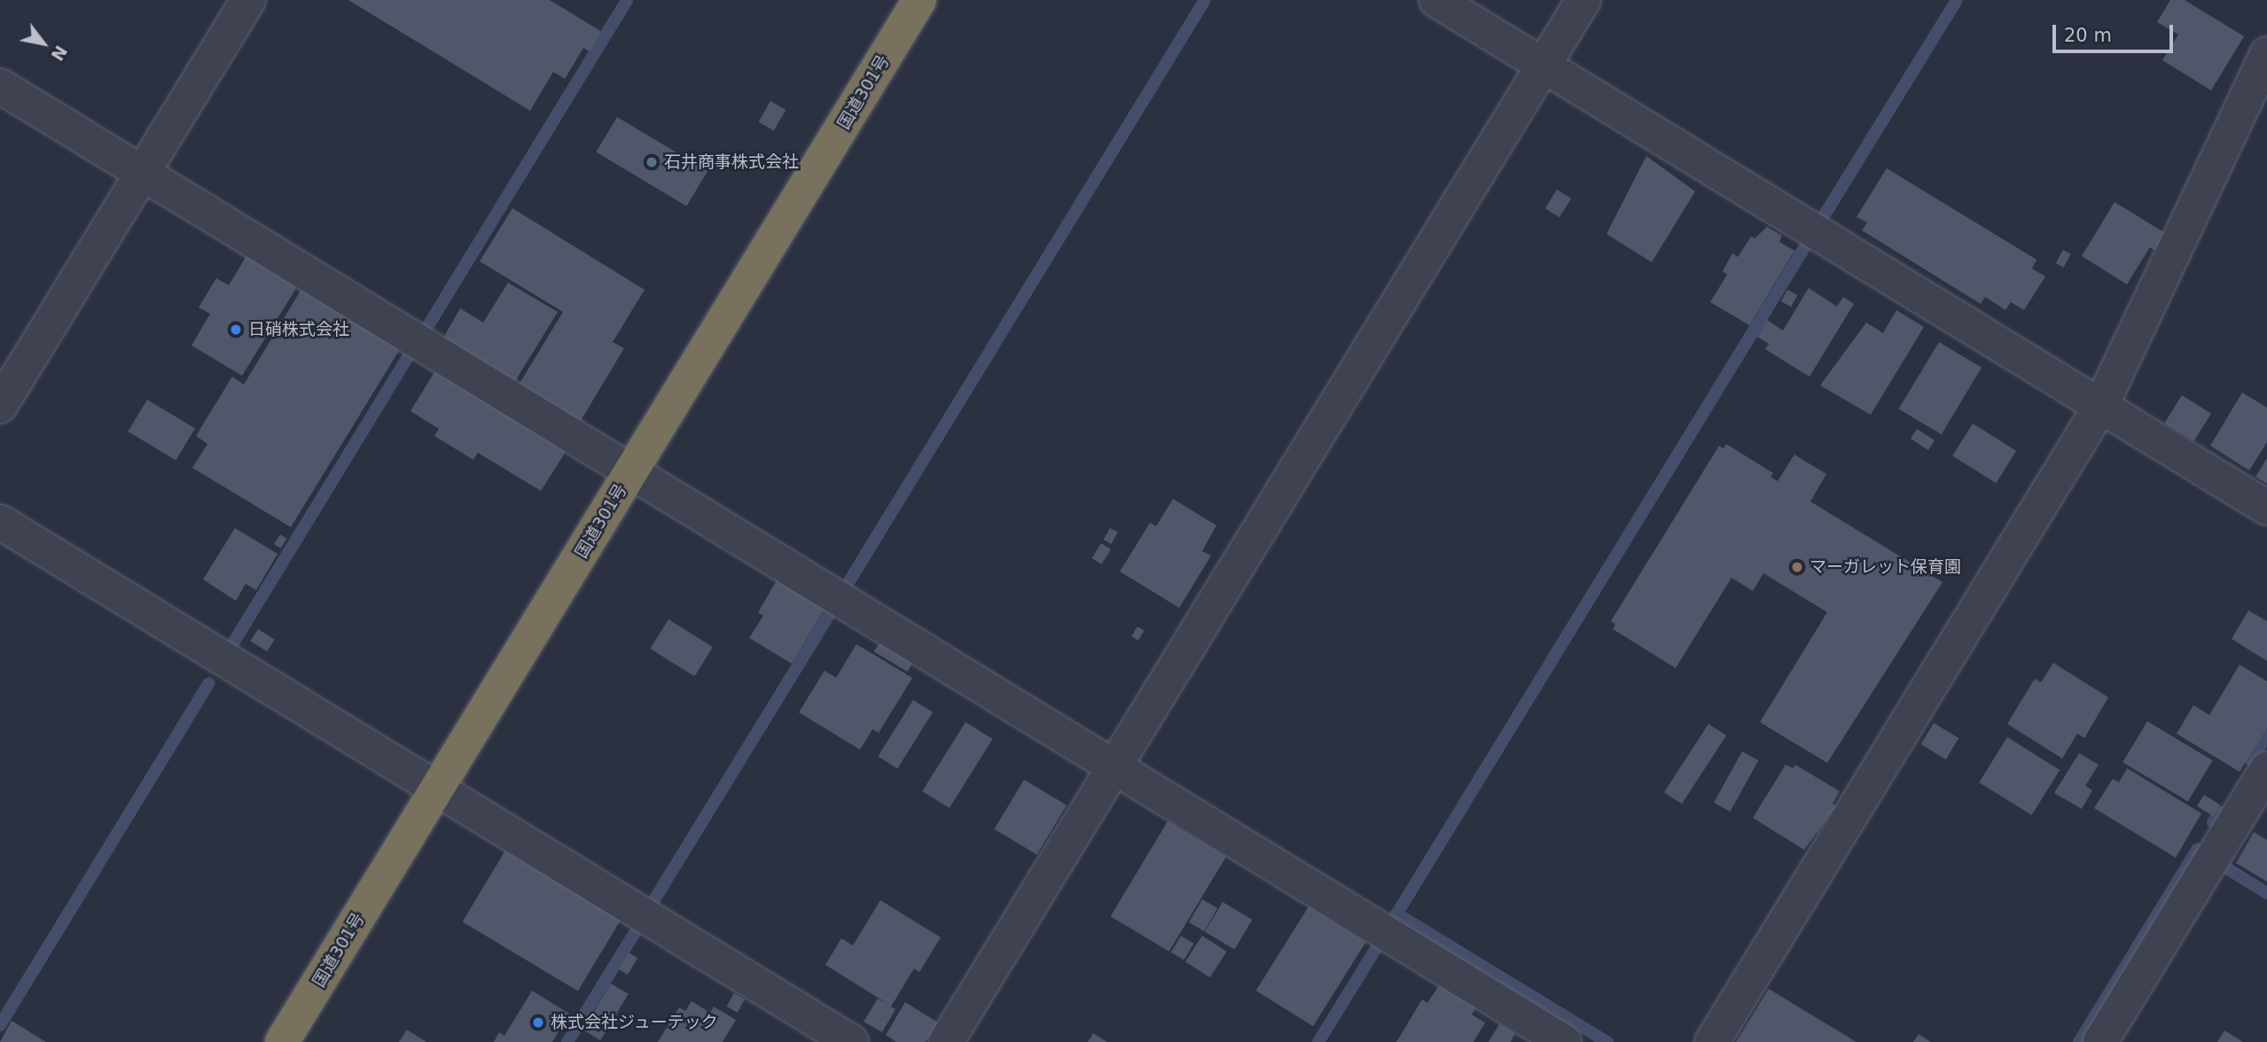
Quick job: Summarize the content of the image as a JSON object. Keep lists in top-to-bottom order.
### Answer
{
  "streets": {
    "highway": ["国道301号"]
  },
  "places": [
    "石井商事株式会社",
    "日硝株式会社",
    "マーガレット保育園",
    "株式会社ジューテック"
  ],
  "scale_bar": "20 m",
  "north": "bottom right"
}
